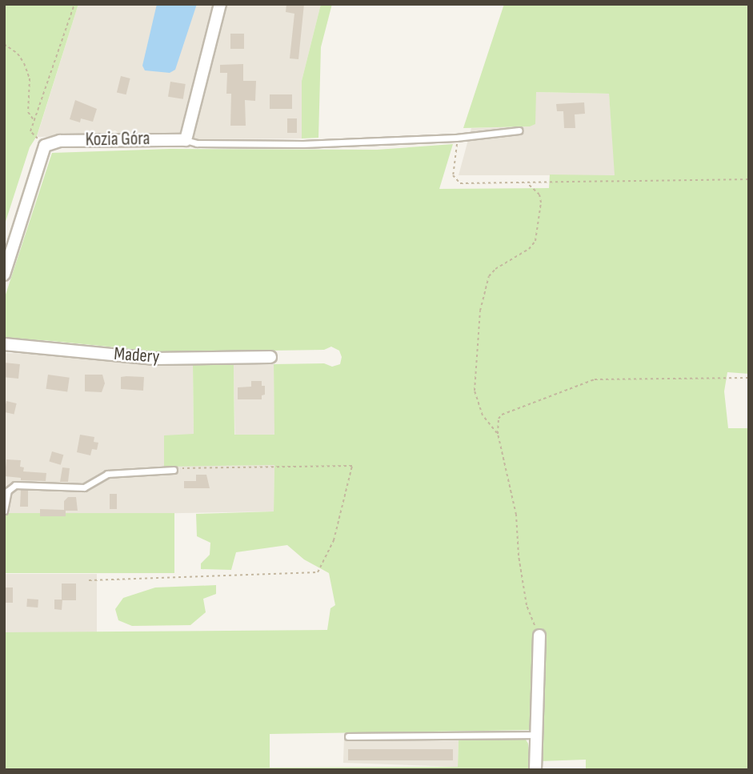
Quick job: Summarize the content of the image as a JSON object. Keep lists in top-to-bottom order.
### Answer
{
  "streets": {
    "street": ["Kozia Góra", "Madery"]
  }
}
